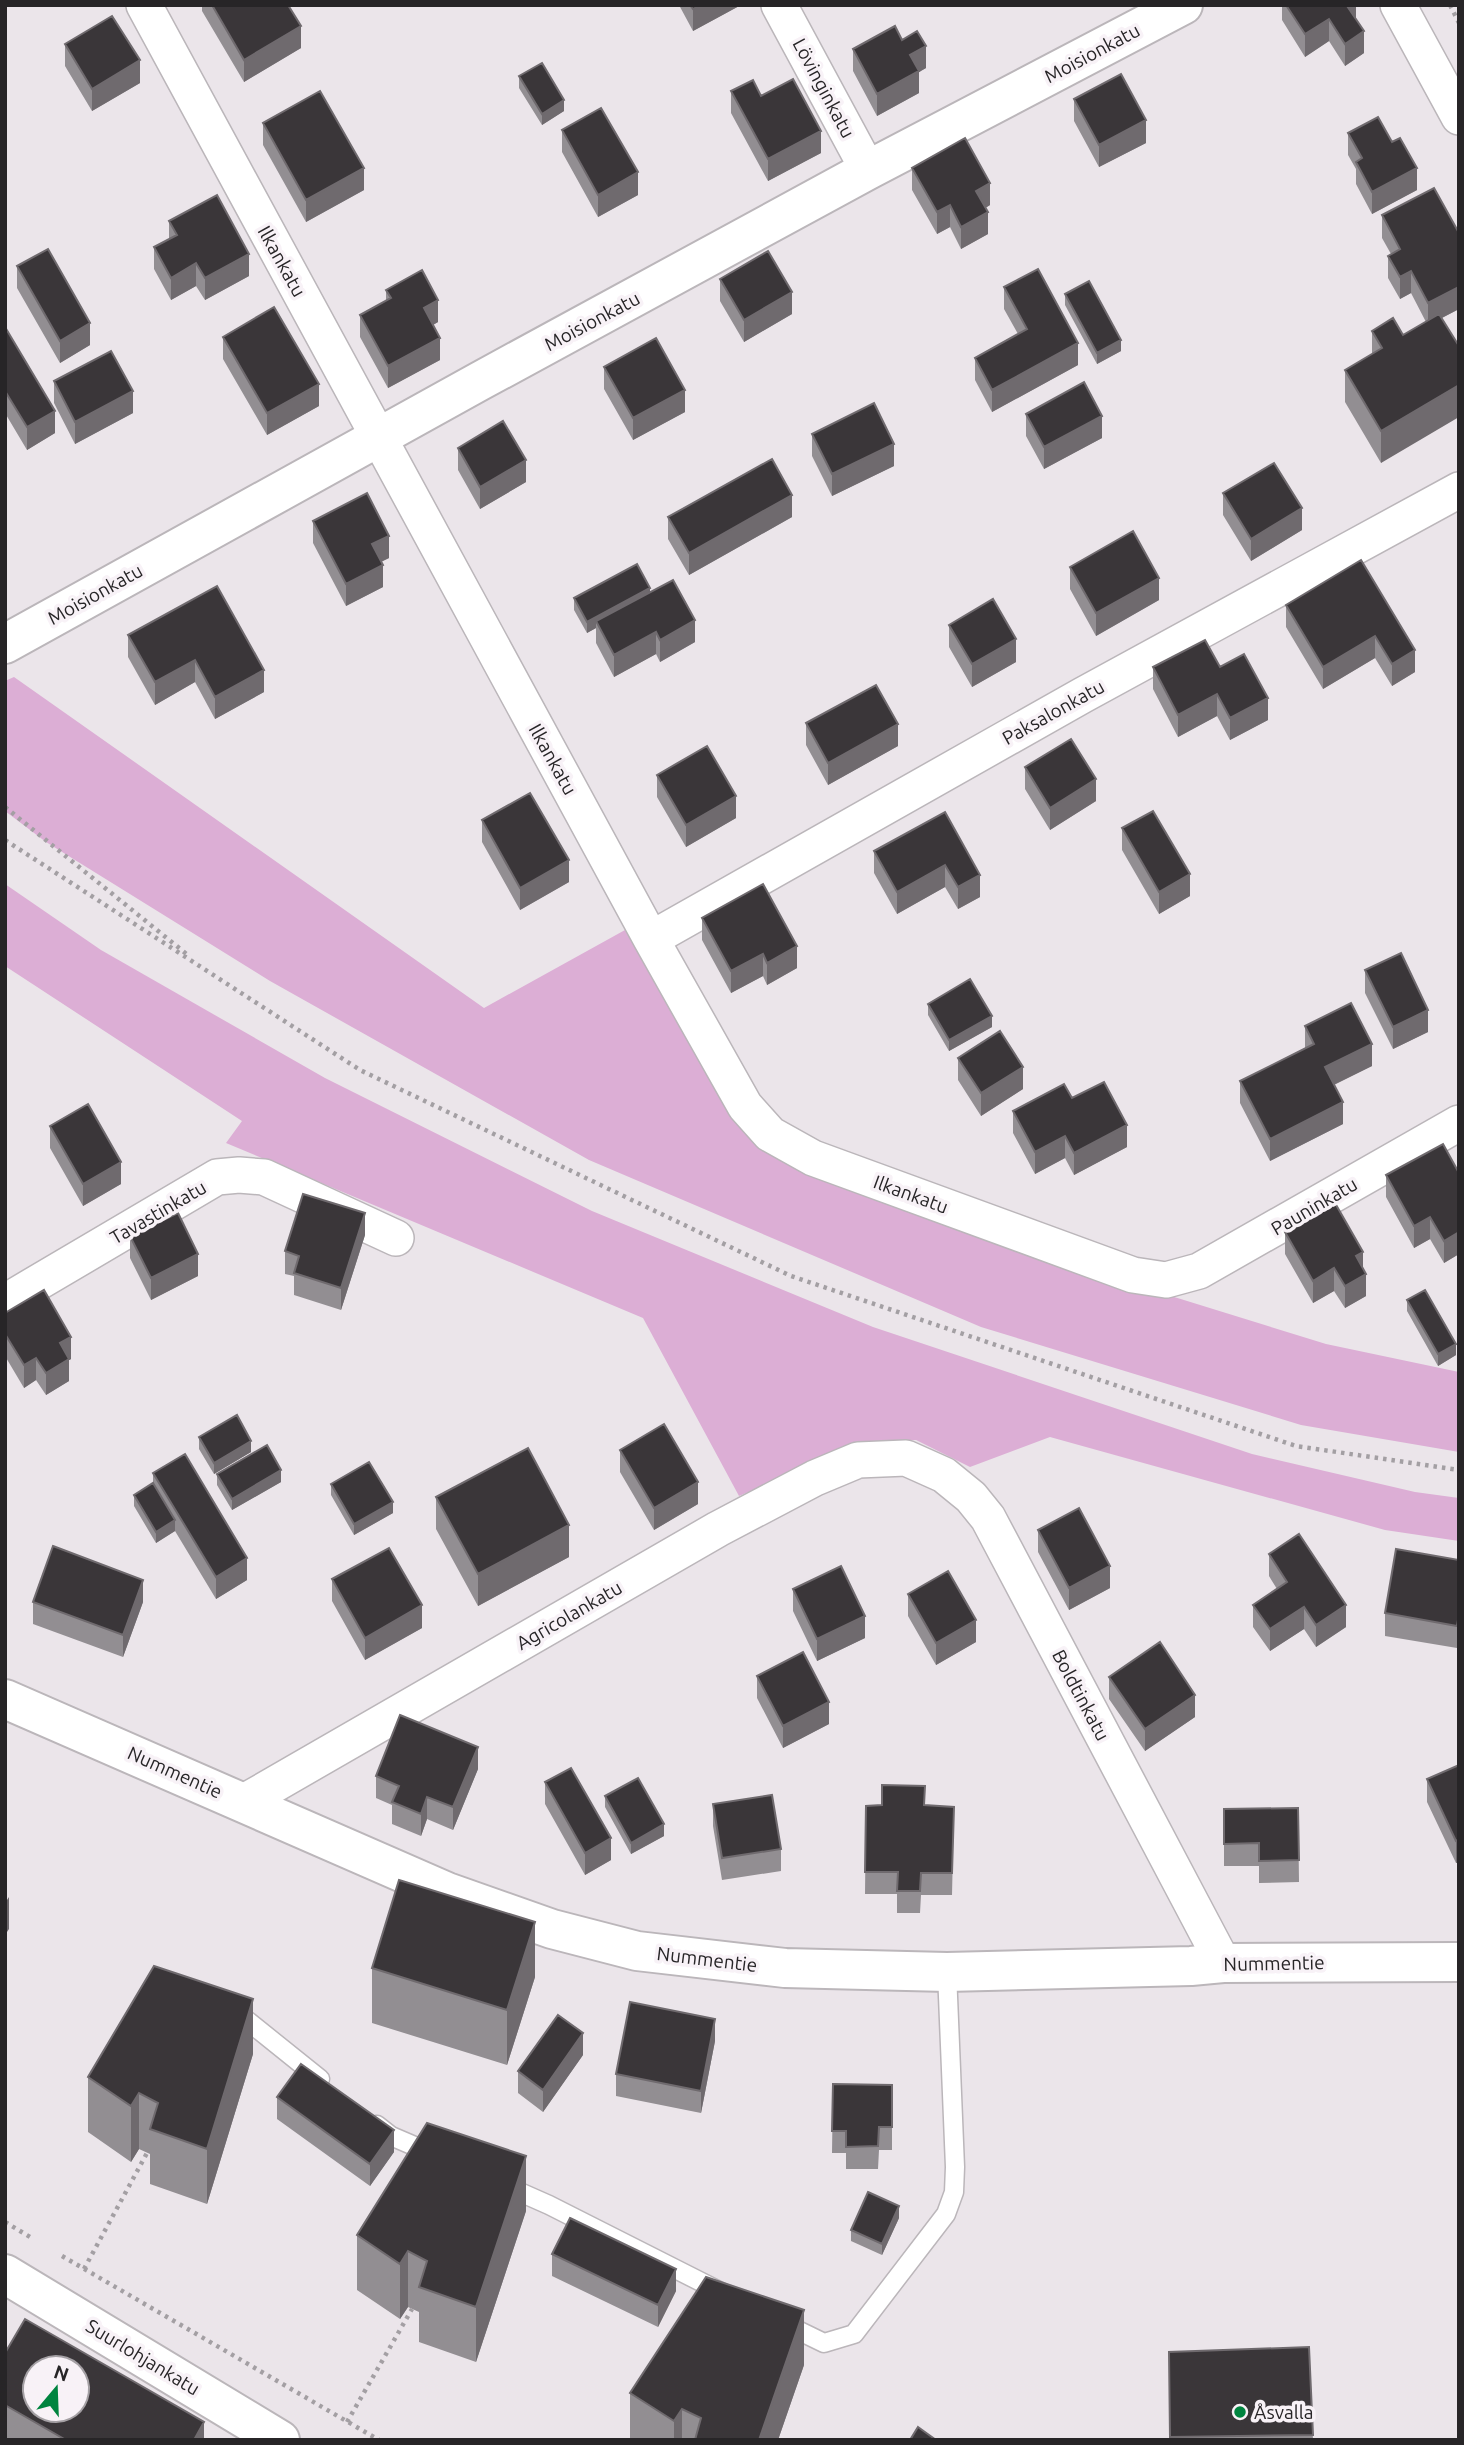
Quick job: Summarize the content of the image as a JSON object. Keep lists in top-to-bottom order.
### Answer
{
  "streets": {
    "street": [
      "Moisionkatu",
      "Lövinginkatu",
      "Ilkankatu",
      "Paksalonkatu",
      "Pauninkatu",
      "Tavastinkatu",
      "Agricolankatu",
      "Boldtinkatu",
      "Nummentie",
      "Suurlohjankatu"
    ]
  },
  "crossings": [
    ["Moisionkatu", "Lövinginkatu"],
    ["Moisionkatu", "Ilkankatu"],
    ["Ilkankatu", "Paksalonkatu"],
    ["Ilkankatu", "Pauninkatu"],
    ["Agricolankatu", "Boldtinkatu"],
    ["Agricolankatu", "Nummentie"],
    ["Boldtinkatu", "Nummentie"]
  ],
  "places": ["Åsvalla"],
  "north": "top"
}
